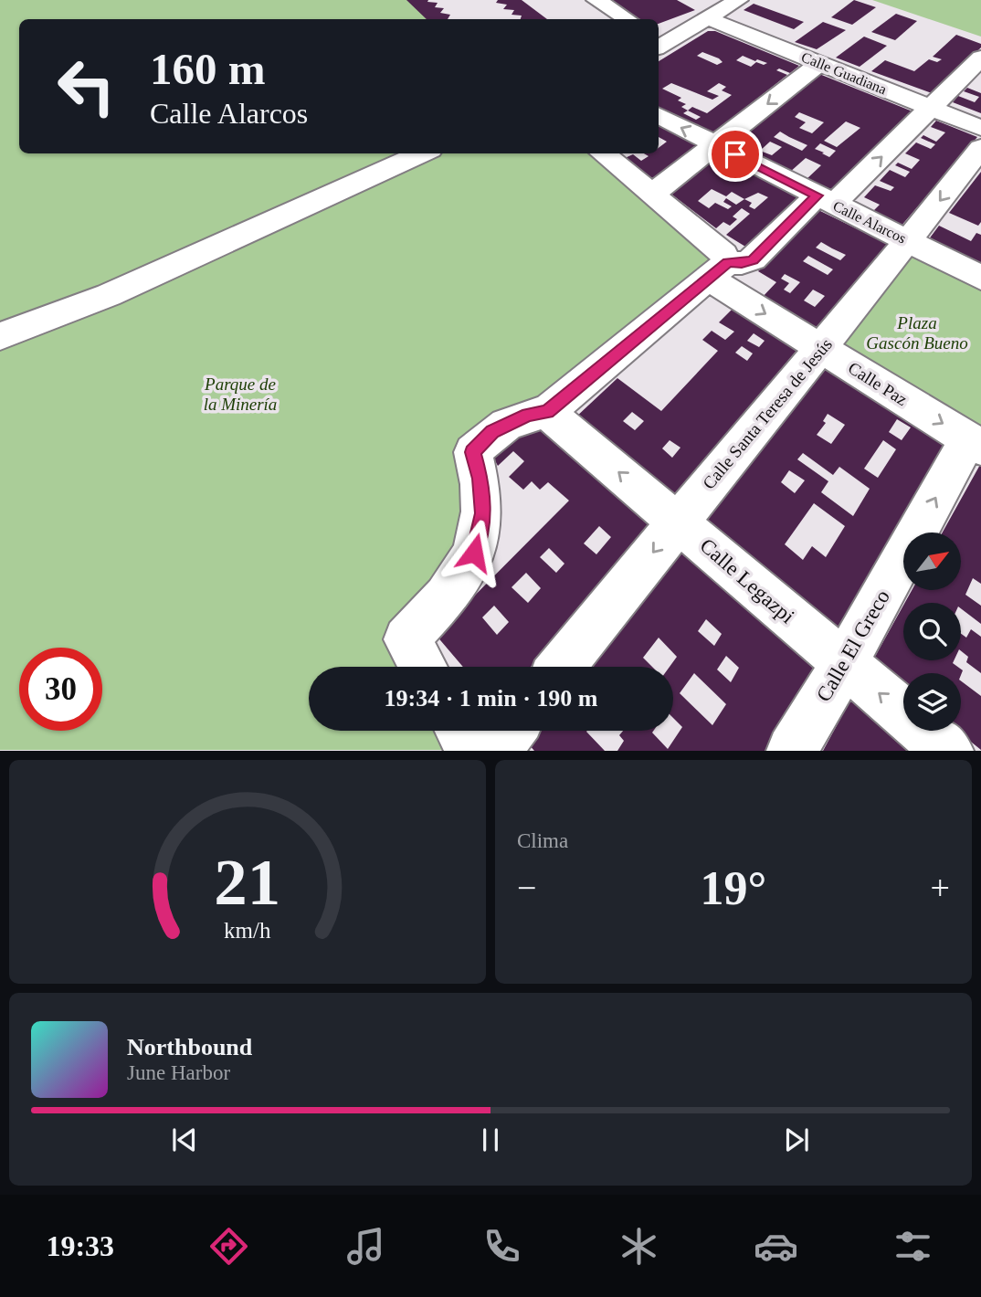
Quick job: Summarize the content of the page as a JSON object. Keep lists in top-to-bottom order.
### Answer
{
  "streets": {
    "street": [
      "Calle Guadiana",
      "Calle Alarcos",
      "Calle Paz",
      "Calle Santa Teresa de Jesús",
      "Calle Legazpi",
      "Calle El Greco"
    ]
  },
  "crossings": [
    ["Calle Alarcos", "Calle Santa Teresa de Jesús"],
    ["Calle Paz", "Calle Santa Teresa de Jesús"],
    ["Calle Paz", "Calle El Greco"],
    ["Calle Santa Teresa de Jesús", "Calle Legazpi"],
    ["Calle Legazpi", "Calle El Greco"]
  ],
  "one_way": ["Calle Paz", "Calle Legazpi", "Calle El Greco"],
  "parks": ["Plaza Gascón Bueno", "Parque de la Minería"],
  "north": "top right",
  "page": {
    "turn": ["160 m", "Calle Alarcos"],
    "limit": "30",
    "trip": "19:34 · 1 min · 190 m",
    "tile": "Clima",
    "heat": ["−", "19°", "+"],
    "song": ["Northbound", "June Harbor"],
    "tabs": "19:33",
    "gauge": ["21", "km/h"]
  }
}
